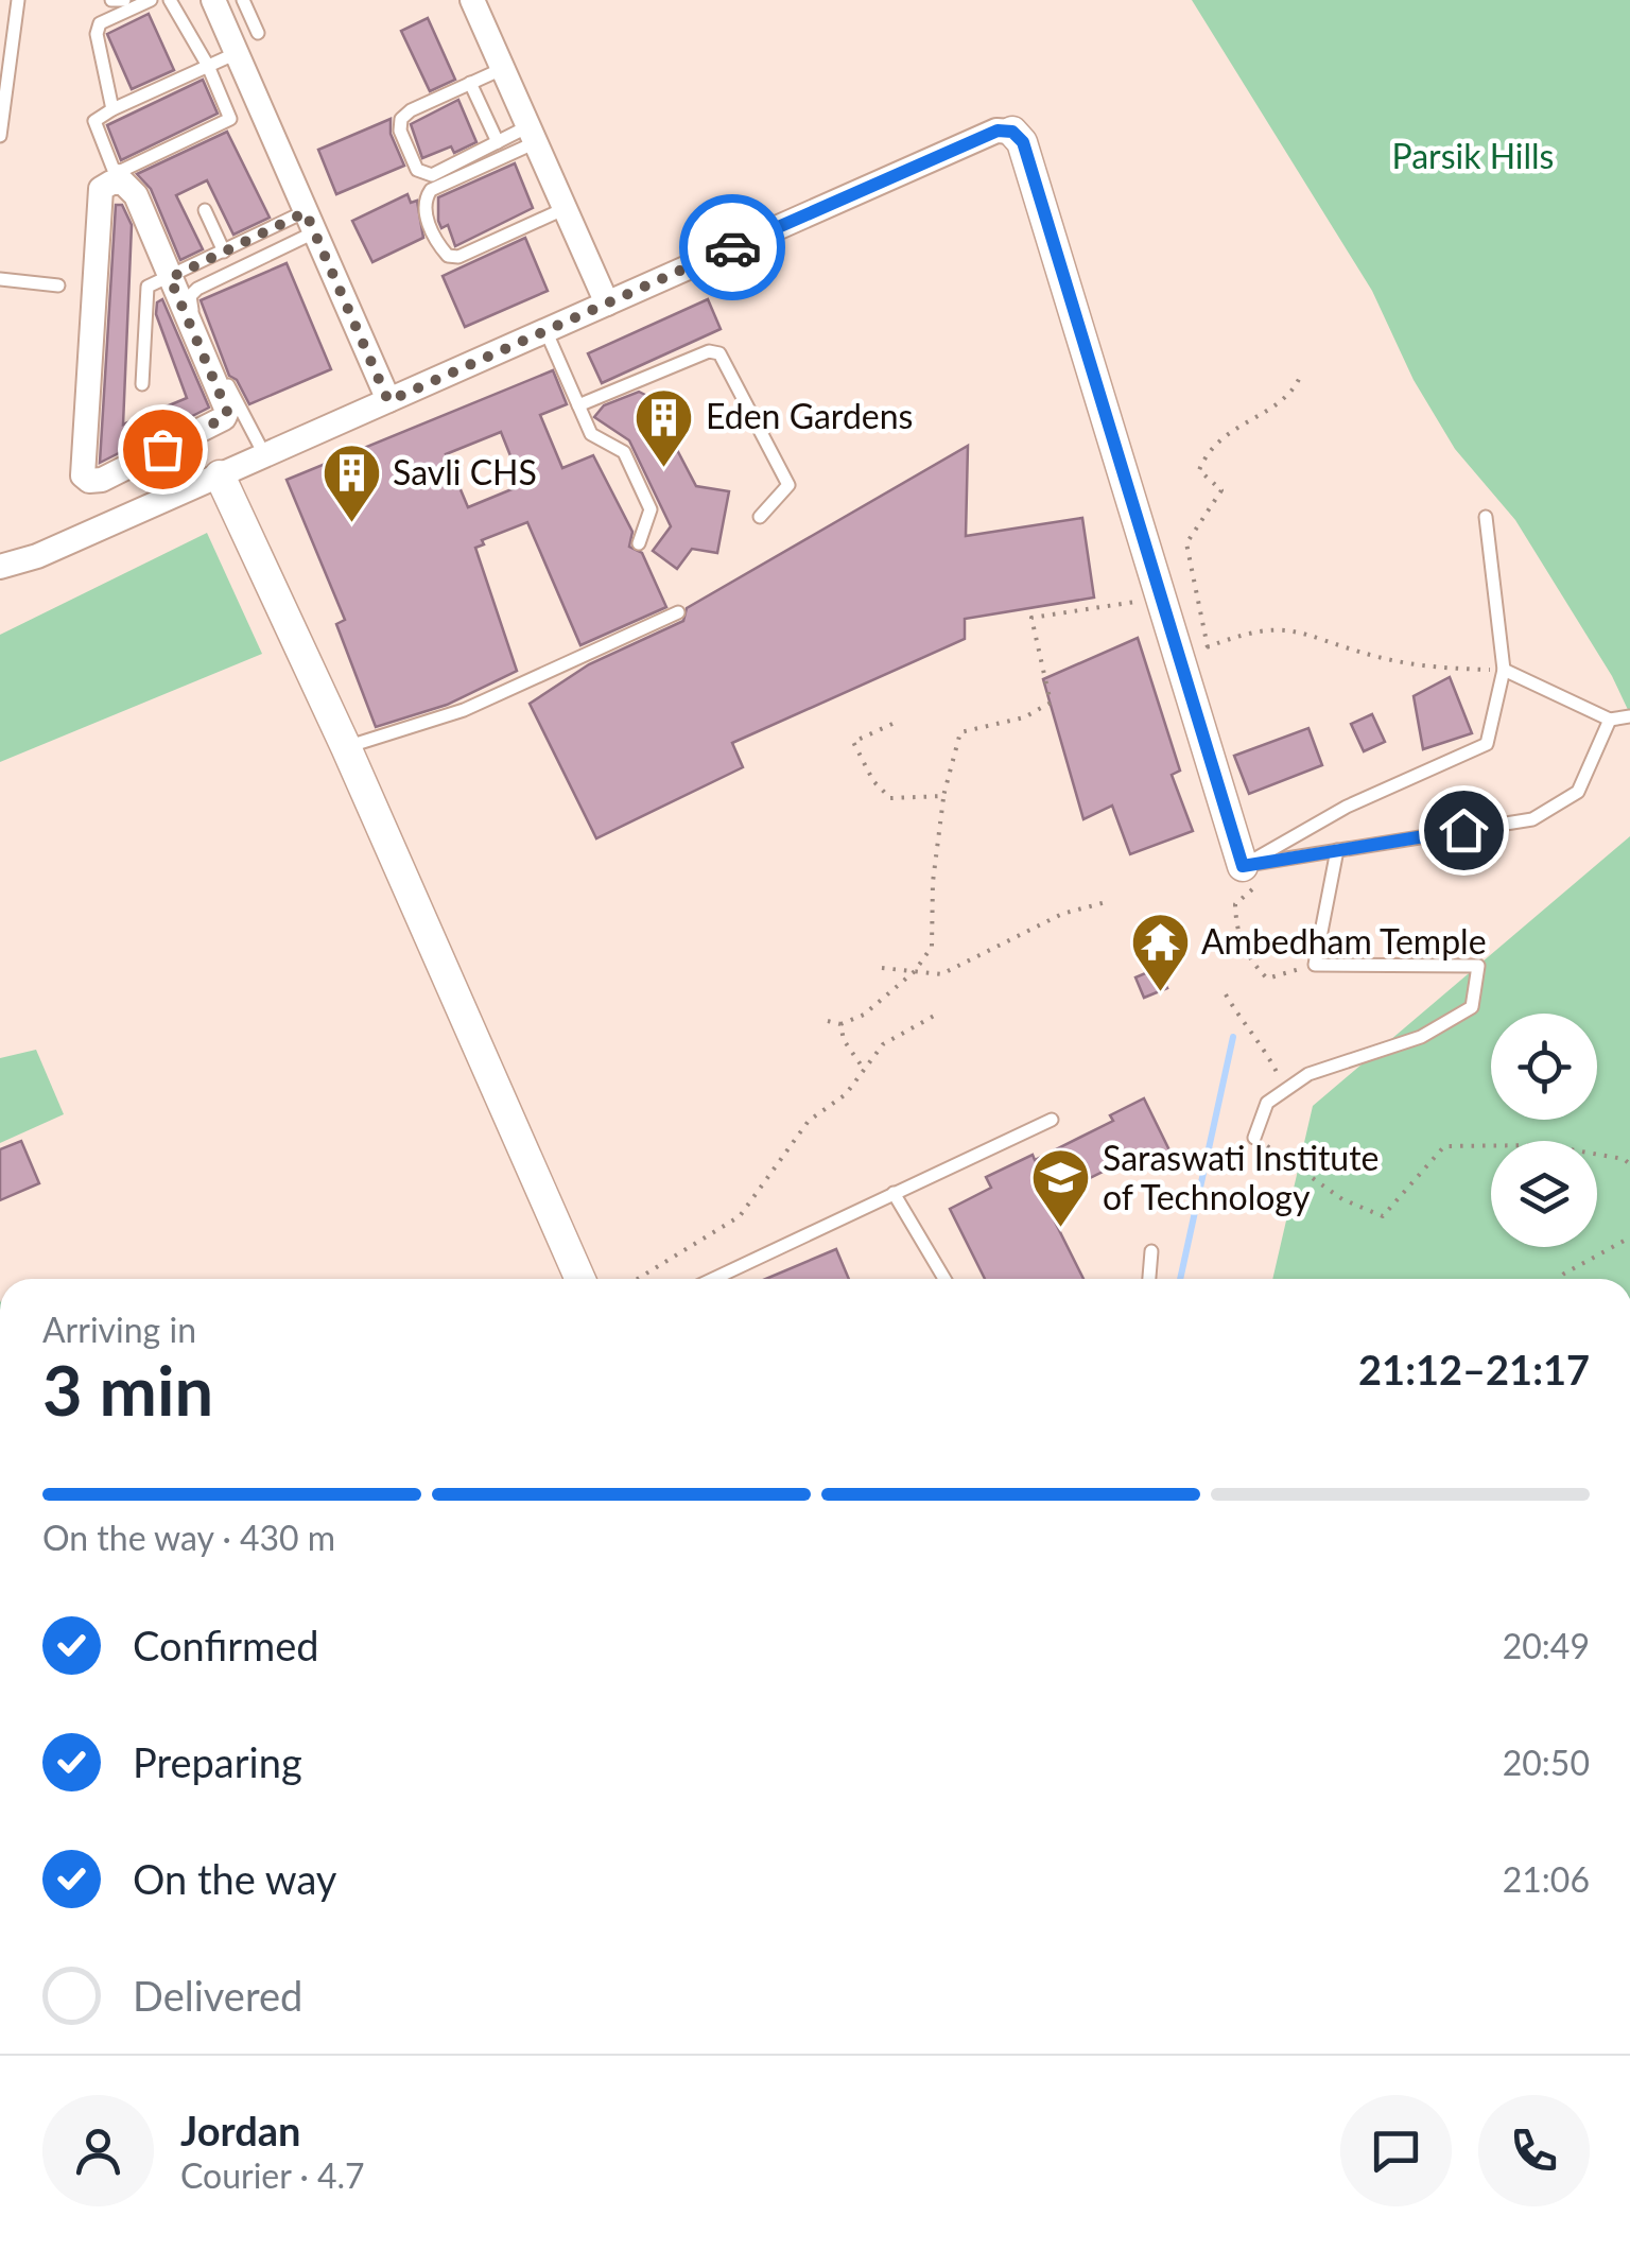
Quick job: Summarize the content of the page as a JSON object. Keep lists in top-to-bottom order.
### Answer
{
  "parks": ["Parsik Hills"],
  "places": {
    "building": ["Eden Gardens", "Savli CHS"],
    "temple": ["Ambedham Temple"],
    "school or university": ["Saraswati Institute of Technology"]
  },
  "page": {
    "heading": ["3 min", "Arriving in", "21:12–21:17"],
    "panel": ["Jordan", "Courier · 4.7"],
    "bar": "On the way · 430 m",
    "list": [
      ["Confirmed", "20:49"],
      ["Preparing", "20:50"],
      ["On the way", "21:06"],
      "Delivered"
    ]
  }
}
